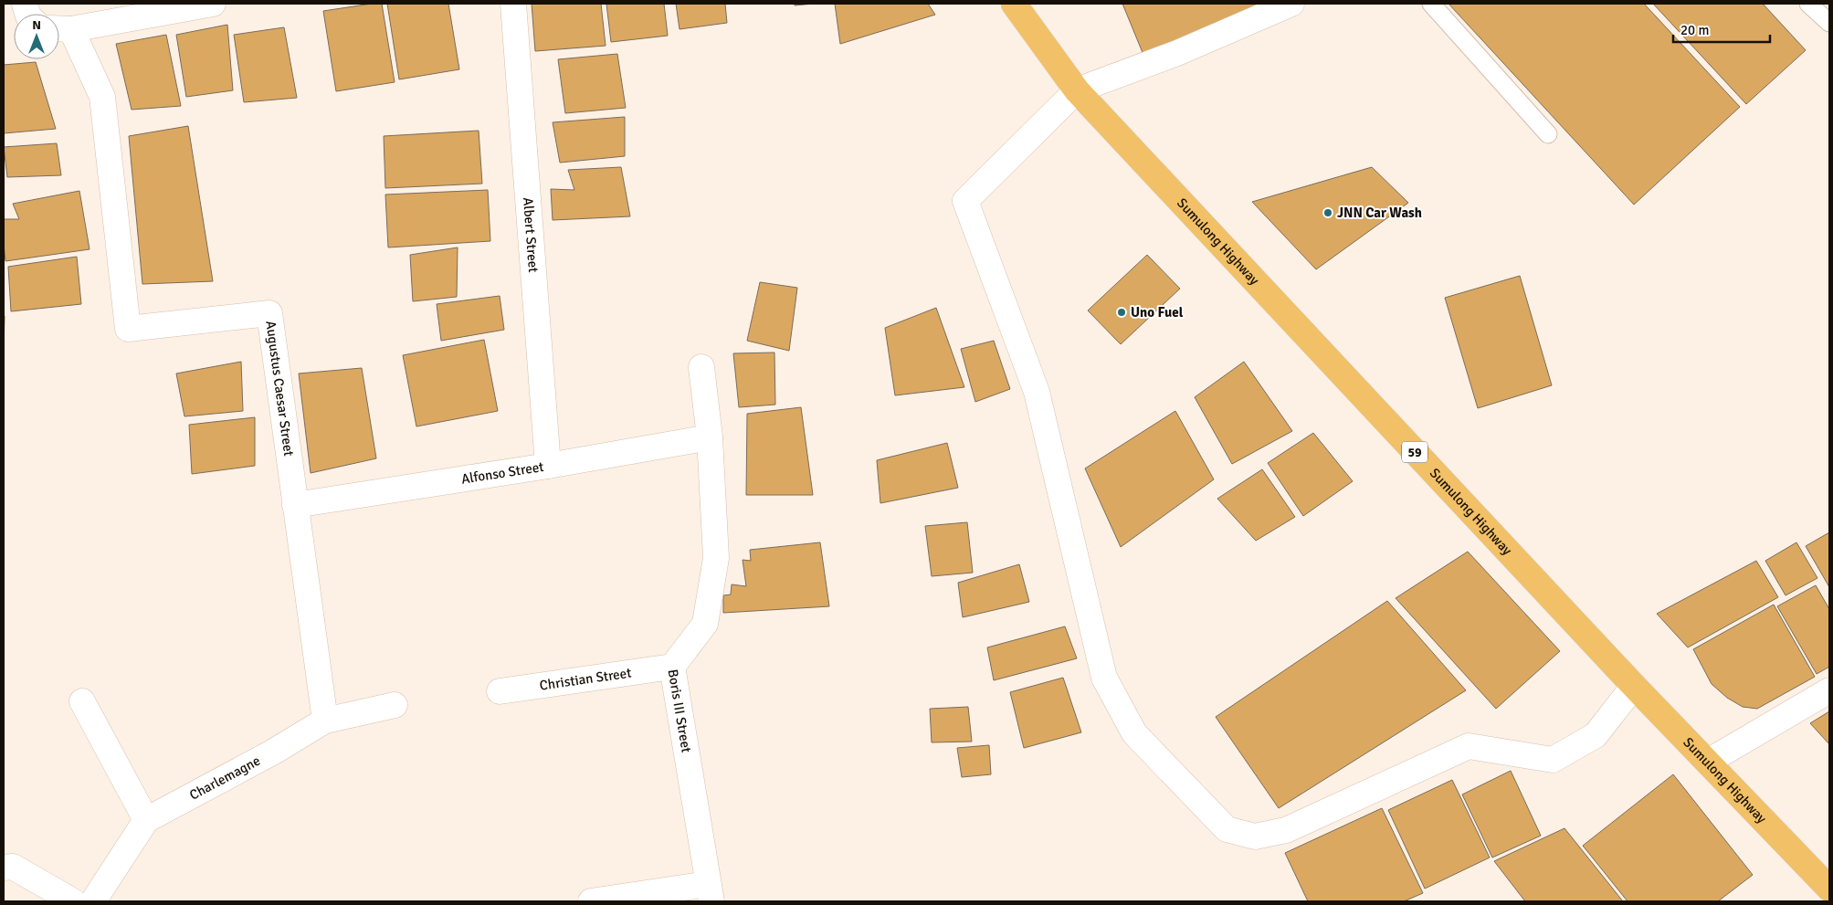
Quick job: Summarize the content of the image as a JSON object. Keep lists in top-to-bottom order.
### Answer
{
  "streets": {
    "main road": ["Sumulong Highway", "59"],
    "street": [
      "Albert Street",
      "Augustus Caesar Street",
      "Alfonso Street",
      "Christian Street",
      "Boris III Street",
      "Charlemagne"
    ]
  },
  "crossings": [
    ["Albert Street", "Alfonso Street"],
    ["Augustus Caesar Street", "Alfonso Street"],
    ["Augustus Caesar Street", "Charlemagne"],
    ["Alfonso Street", "Boris III Street"],
    ["Christian Street", "Boris III Street"]
  ],
  "places": ["JNN Car Wash", "Uno Fuel"],
  "scale_bar": "20 m",
  "north": "top"
}
